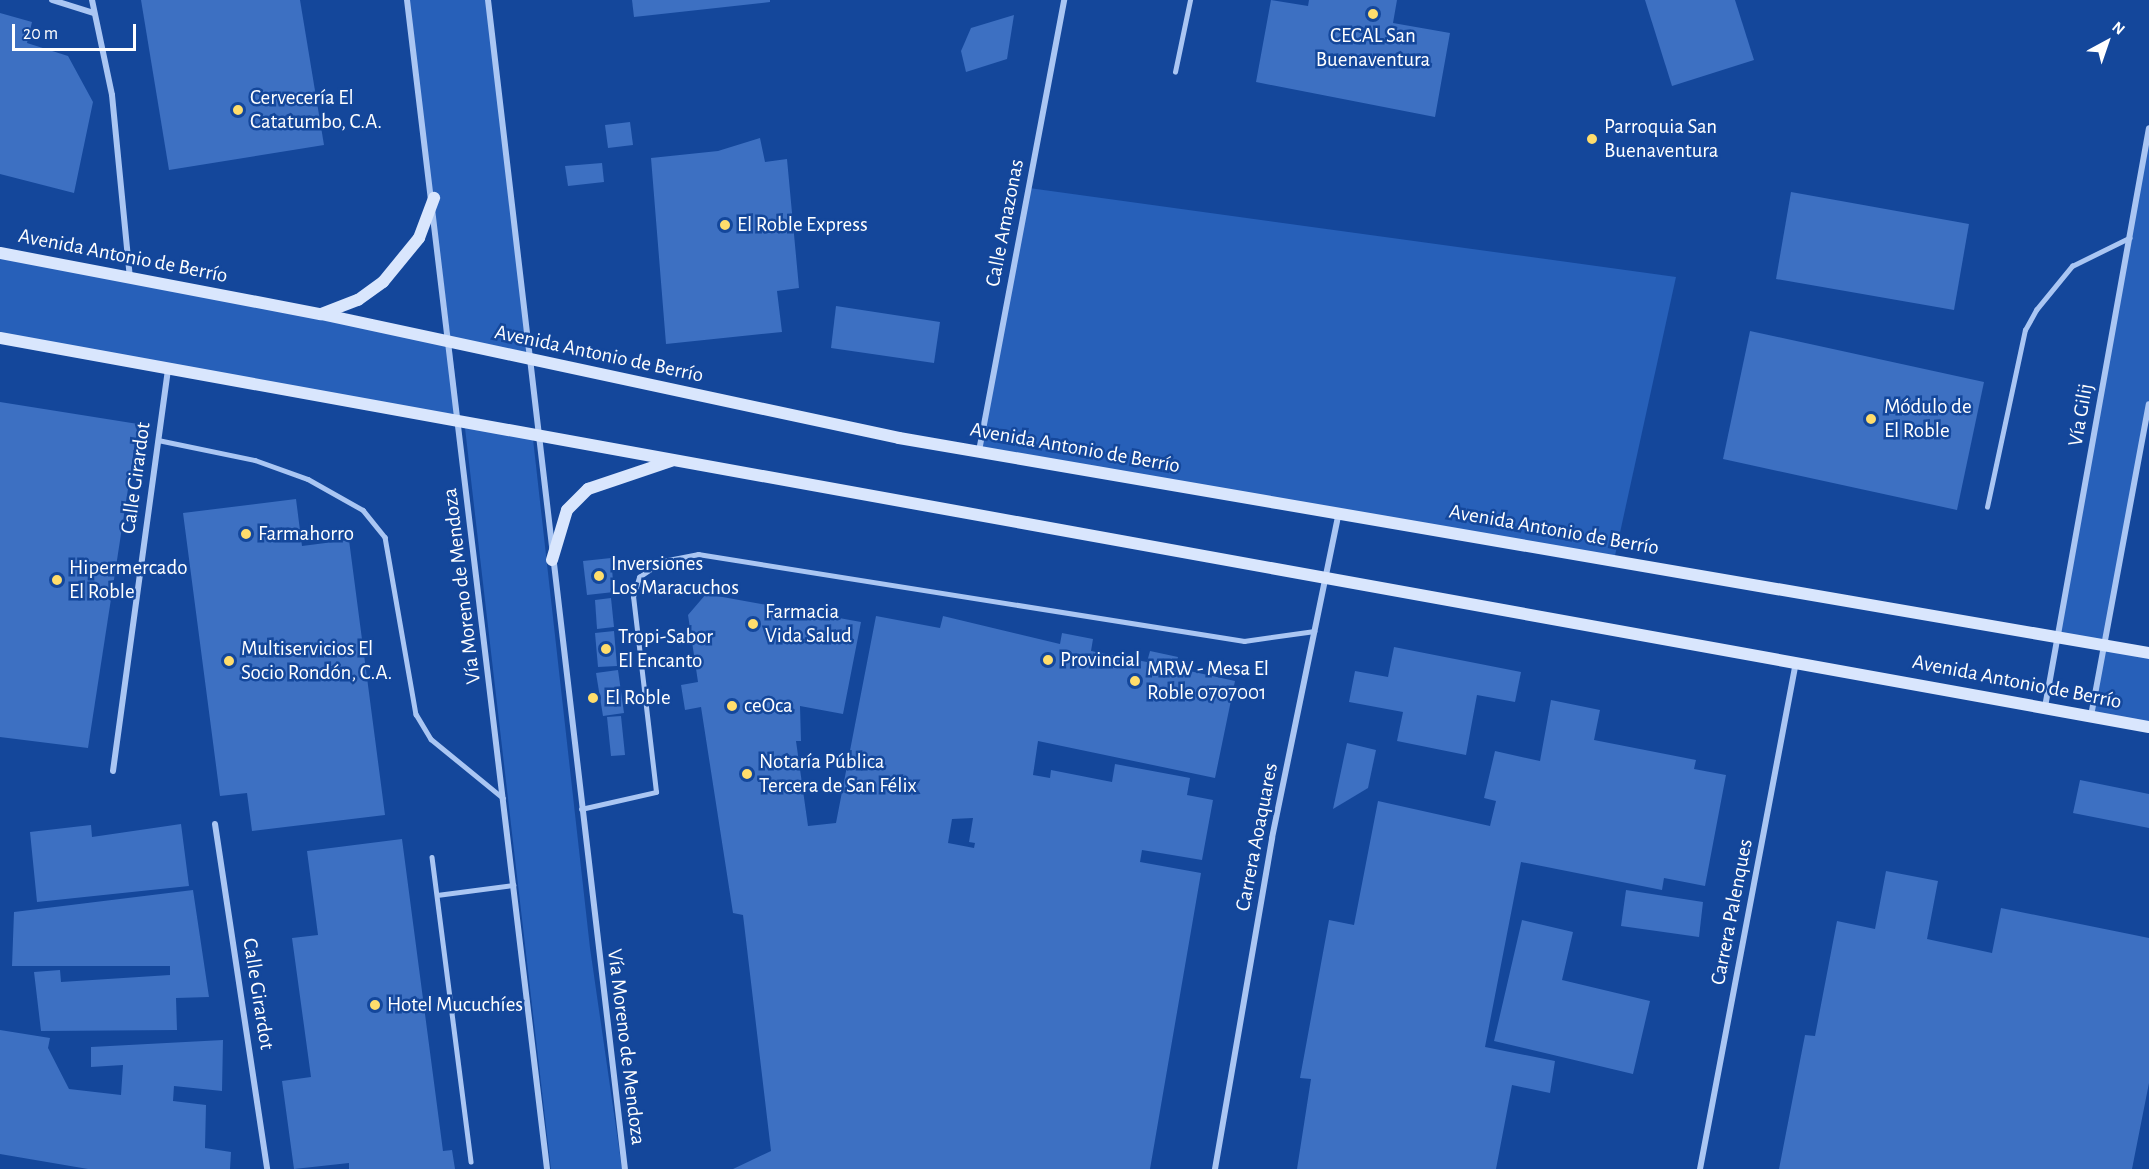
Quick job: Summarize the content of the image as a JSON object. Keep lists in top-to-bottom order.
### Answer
{
  "streets": {
    "street": [
      "Calle Amazonas",
      "Avenida Antonio de Berrío",
      "Vía Gilij",
      "Calle Girardot",
      "Vía Moreno de Mendoza",
      "Carrera Aoaquares",
      "Carrera Palenques"
    ]
  },
  "crossings": [
    ["Calle Amazonas", "Avenida Antonio de Berrío"],
    ["Avenida Antonio de Berrío", "Vía Gilij"],
    ["Avenida Antonio de Berrío", "Calle Girardot"],
    ["Avenida Antonio de Berrío", "Vía Moreno de Mendoza"],
    ["Avenida Antonio de Berrío", "Carrera Aoaquares"],
    ["Avenida Antonio de Berrío", "Carrera Palenques"]
  ],
  "places": [
    "CECAL San Buenaventura",
    "Cervecería El Catatumbo, C.A.",
    "Parroquia San Buenaventura",
    "El Roble Express",
    "Módulo de El Roble",
    "Farmahorro",
    "Inversiones Los Maracuchos",
    "Hipermercado El Roble",
    "Farmacia Vida Salud",
    "Tropi-Sabor El Encanto",
    "Provincial",
    "Multiservicios El Socio Rondón, C.A.",
    "MRW - Mesa El Roble 0707001",
    "El Roble",
    "ceOca",
    "Notaría Pública Tercera de San Félix",
    "Hotel Mucuchíes"
  ],
  "scale_bar": "20 m",
  "north": "top right"
}
